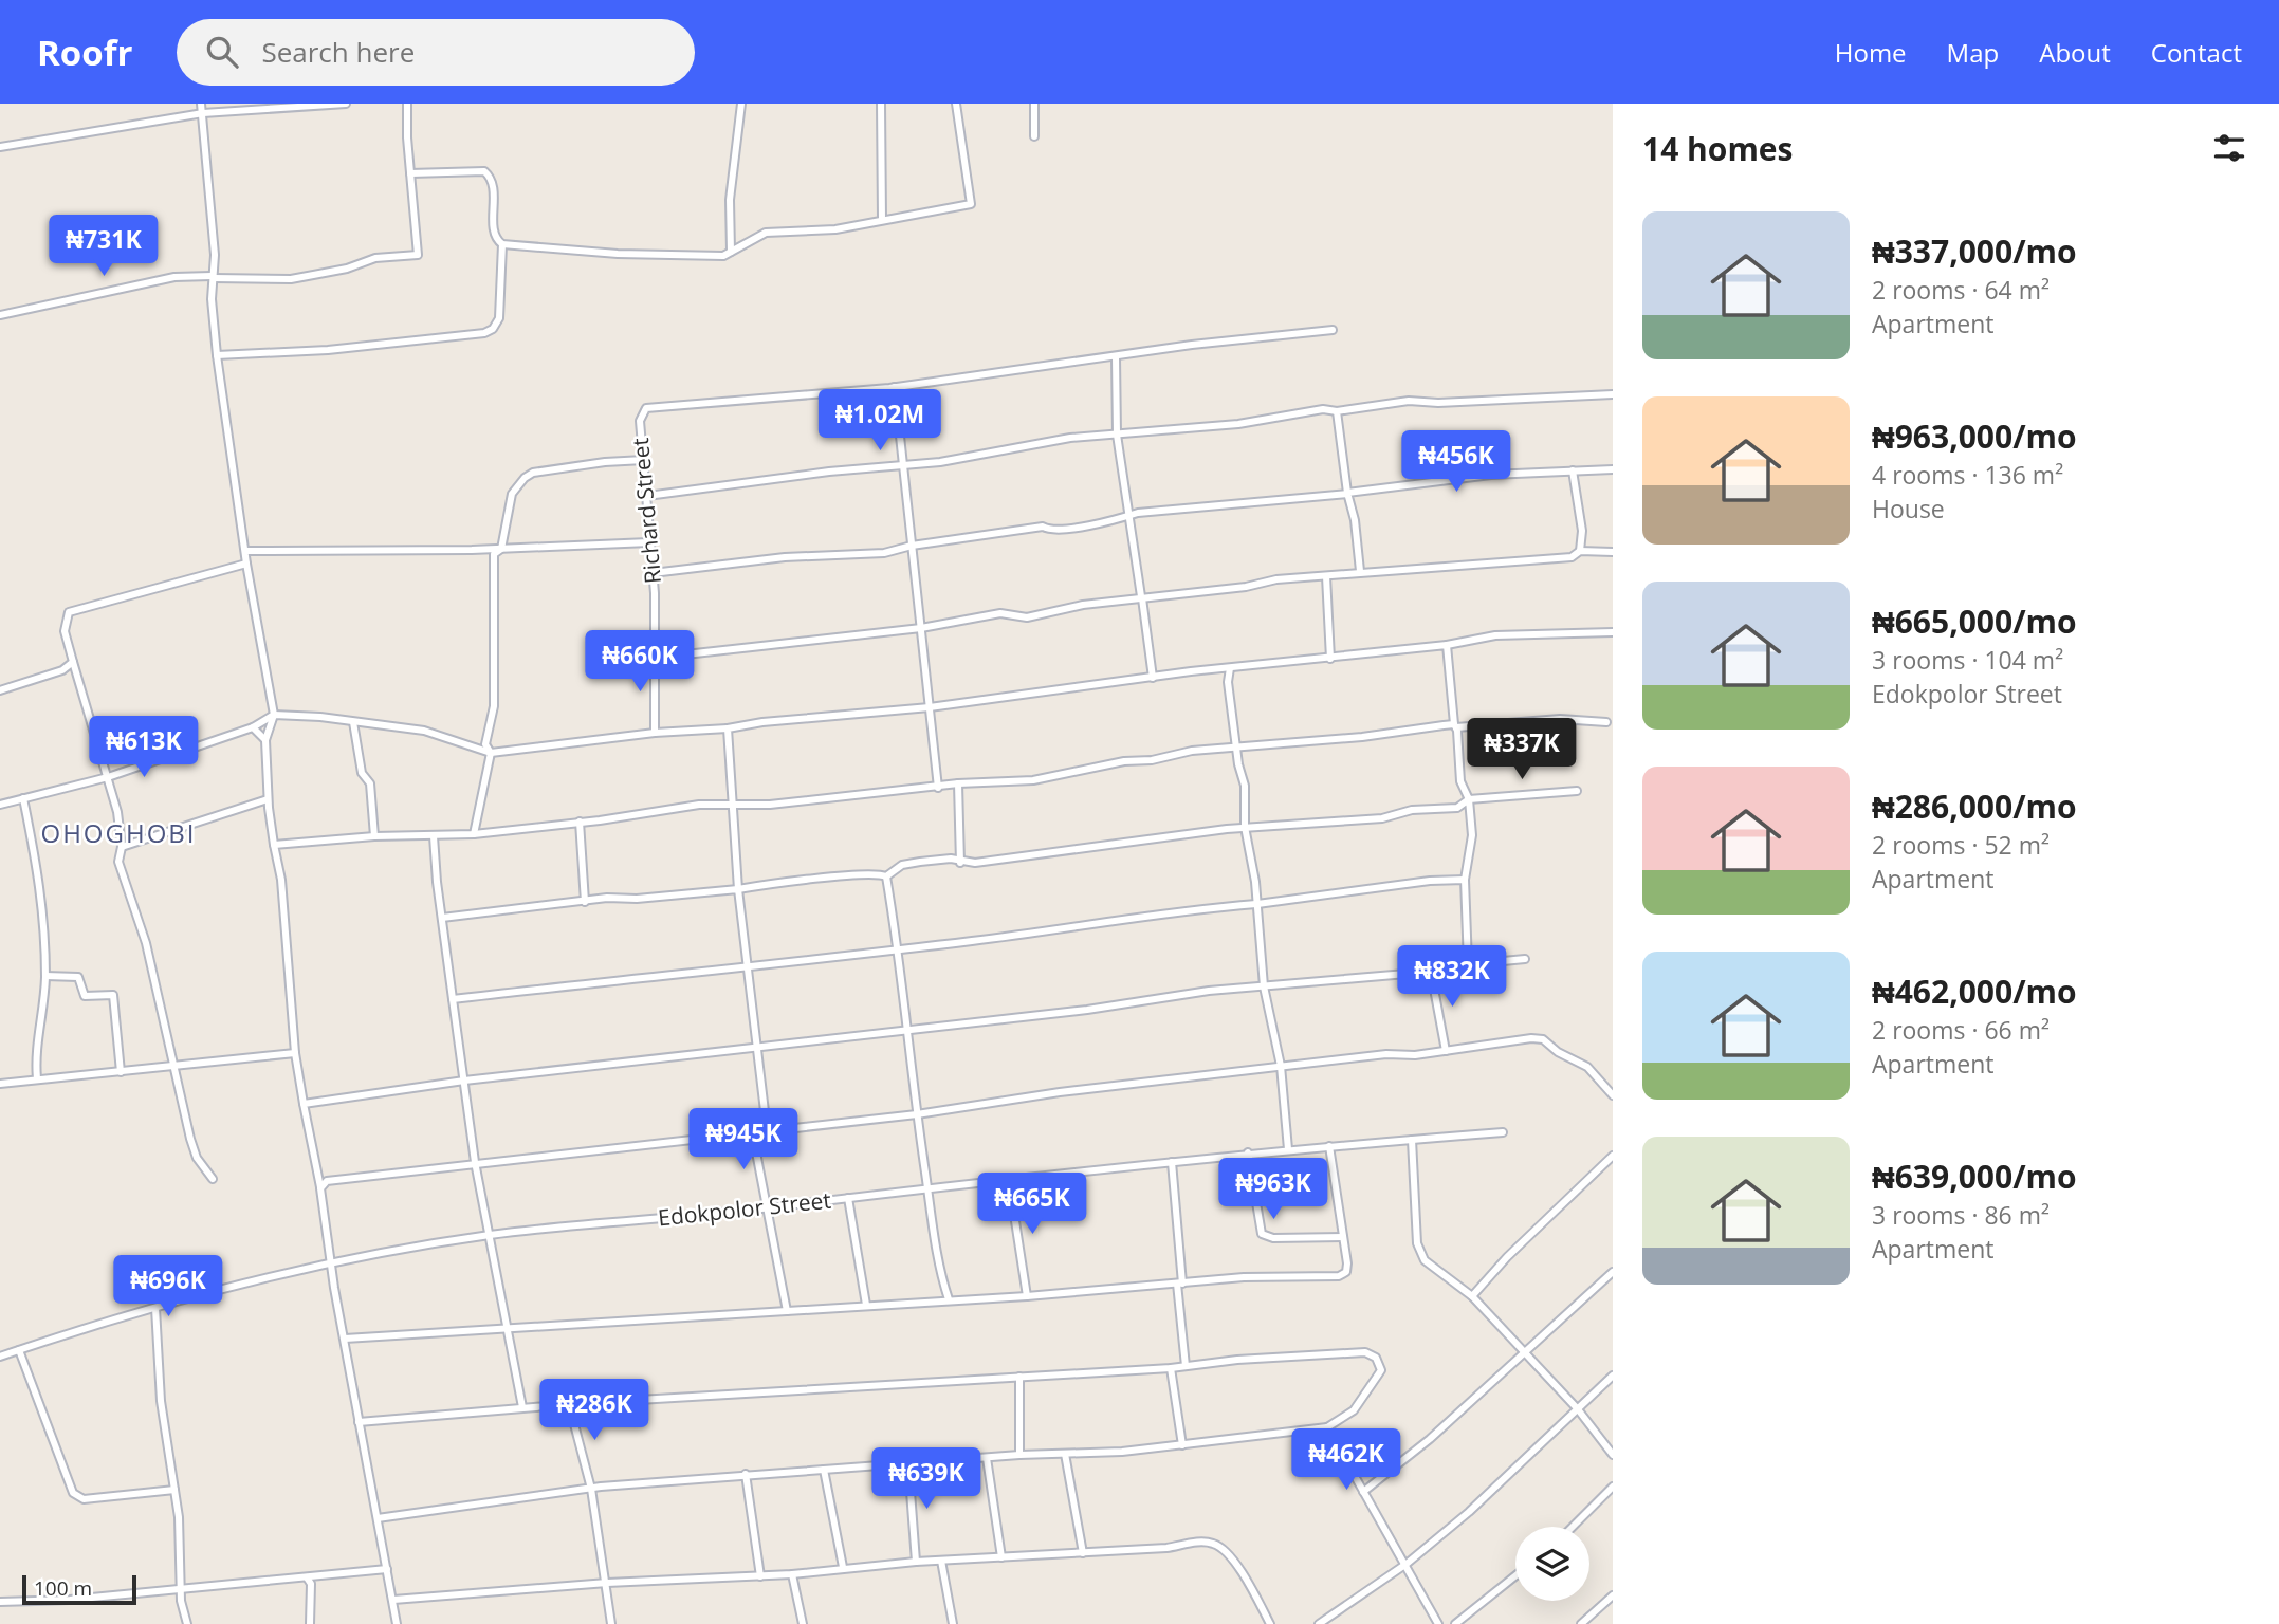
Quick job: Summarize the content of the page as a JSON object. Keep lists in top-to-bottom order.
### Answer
{
  "streets": {
    "street": ["Richard Street", "Edokpolor Street"]
  },
  "districts": ["OHOGHOBI"],
  "scale_bar": "100 m",
  "page": {
    "header": "Roofr",
    "search": "Search here",
    "nav": [
      "Home",
      "Map",
      "About",
      "Contact"
    ],
    "heading": "14 homes",
    "list": [
      {
        "name": "₦337,000/mo",
        "note": "2 rooms · 64 m² · Apartment"
      },
      {
        "name": "₦963,000/mo",
        "note": "4 rooms · 136 m² · House"
      },
      {
        "name": "₦665,000/mo",
        "note": "3 rooms · 104 m² · Edokpolor Street"
      },
      {
        "name": "₦286,000/mo",
        "note": "2 rooms · 52 m² · Apartment"
      },
      {
        "name": "₦462,000/mo",
        "note": "2 rooms · 66 m² · Apartment"
      },
      {
        "name": "₦639,000/mo",
        "note": "3 rooms · 86 m² · Apartment"
      }
    ],
    "price": [
      "₦731K",
      "₦1.02M",
      "₦456K",
      "₦660K",
      "₦613K",
      "₦337K",
      "₦832K",
      "₦945K",
      "₦963K",
      "₦665K",
      "₦696K",
      "₦286K",
      "₦462K",
      "₦639K"
    ],
    "scale": "100 m"
  }
}
